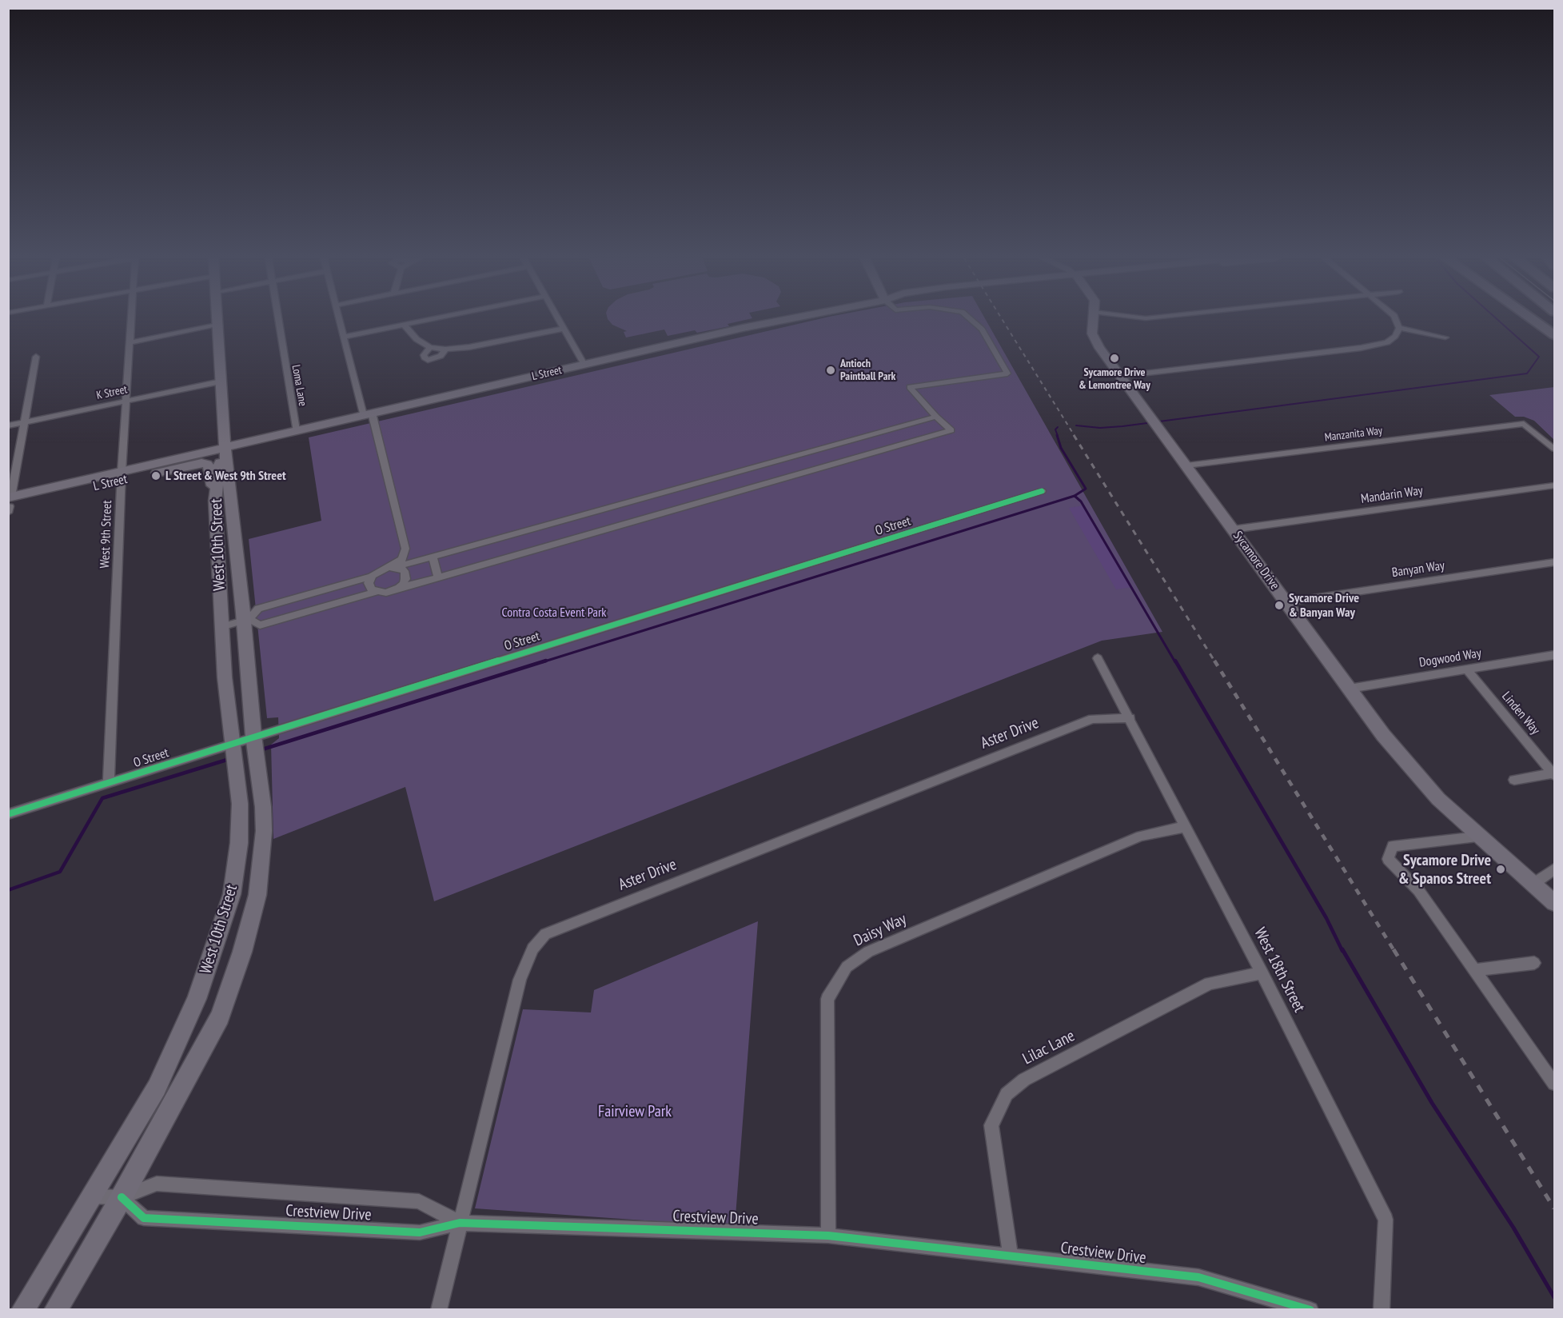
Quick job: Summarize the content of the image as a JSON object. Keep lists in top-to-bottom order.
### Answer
{
  "streets": {
    "main road": ["L Street", "West 10th Street", "Sycamore Drive"],
    "street": [
      "Loma Lane",
      "K Street",
      "Manzanita Way",
      "Mandarin Way",
      "O Street",
      "West 9th Street",
      "Banyan Way",
      "Dogwood Way",
      "Linden Way",
      "Aster Drive",
      "Daisy Way",
      "West 18th Street",
      "Lilac Lane",
      "Crestview Drive"
    ]
  },
  "crossings": [
    ["L Street", "Loma Lane"],
    ["L Street", "West 9th Street"],
    ["L Street", "West 10th Street"],
    ["K Street", "West 9th Street"],
    ["K Street", "West 10th Street"],
    ["Manzanita Way", "Sycamore Drive"],
    ["Mandarin Way", "Sycamore Drive"],
    ["O Street", "West 9th Street"],
    ["O Street", "West 10th Street"],
    ["West 10th Street", "Crestview Drive"],
    ["Sycamore Drive", "Banyan Way"],
    ["Sycamore Drive", "Dogwood Way"],
    ["Dogwood Way", "Linden Way"],
    ["Aster Drive", "West 18th Street"],
    ["Aster Drive", "Crestview Drive"],
    ["Daisy Way", "West 18th Street"],
    ["Daisy Way", "Crestview Drive"],
    ["West 18th Street", "Lilac Lane"],
    ["Lilac Lane", "Crestview Drive"]
  ],
  "parks": ["Contra Costa Event Park", "Fairview Park"],
  "places": [
    "Sycamore Drive & Lemontree Way",
    "Antioch Paintball Park",
    "L Street & West 9th Street",
    "Sycamore Drive & Banyan Way",
    "Sycamore Drive & Spanos Street"
  ]
}
